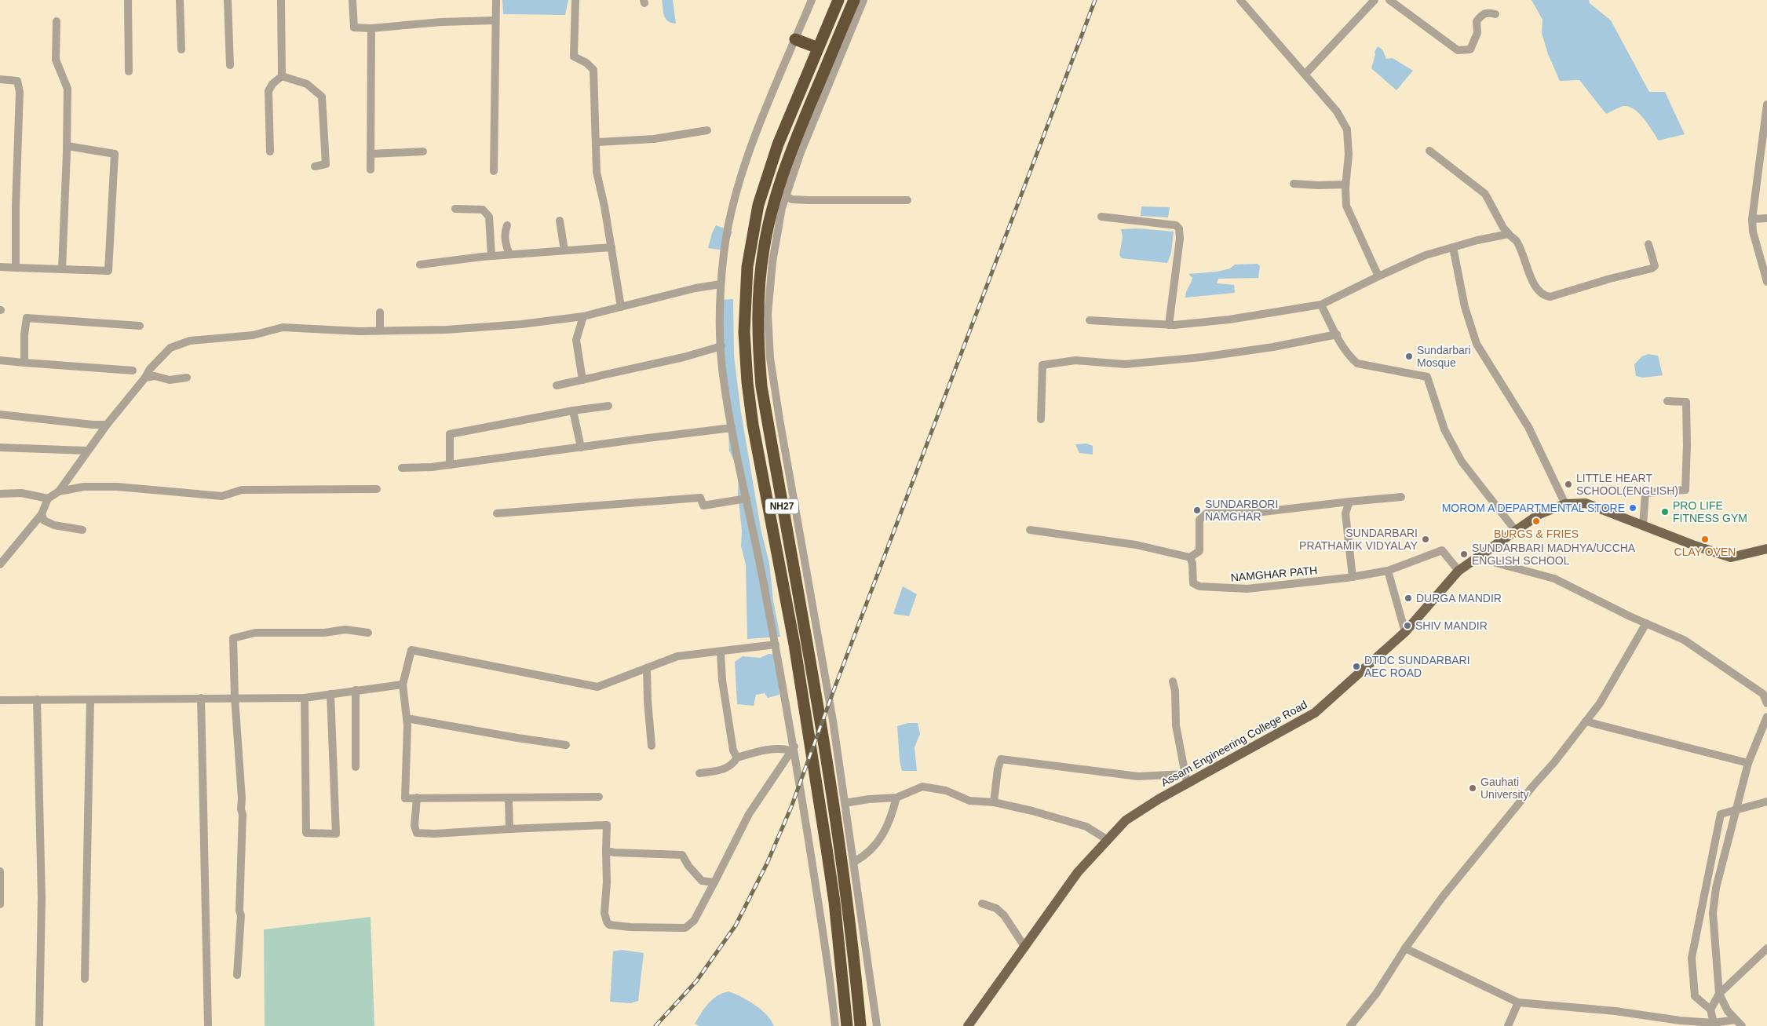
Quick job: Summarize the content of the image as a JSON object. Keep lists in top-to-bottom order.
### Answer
{
  "streets": {
    "highway": ["NH27"],
    "main road": ["Assam Engineering College Road"],
    "street": ["NAMGHAR PATH"]
  },
  "crossings": [
    ["NAMGHAR PATH", "Assam Engineering College Road"]
  ],
  "places": [
    "Sundarbari Mosque",
    "LITTLE HEART SCHOOL(ENGLISH)",
    "MOROM A DEPARTMENTAL STORE",
    "SUNDARBORI NAMGHAR",
    "PRO LIFE FITNESS GYM",
    "BURGS & FRIES",
    "SUNDARBARI PRATHAMIK VIDYALAY",
    "CLAY OVEN",
    "SUNDARBARI MADHYA/UCCHA ENGLISH SCHOOL",
    "DURGA MANDIR",
    "SHIV MANDIR",
    "DTDC SUNDARBARI AEC ROAD",
    "Gauhati University"
  ]
}
